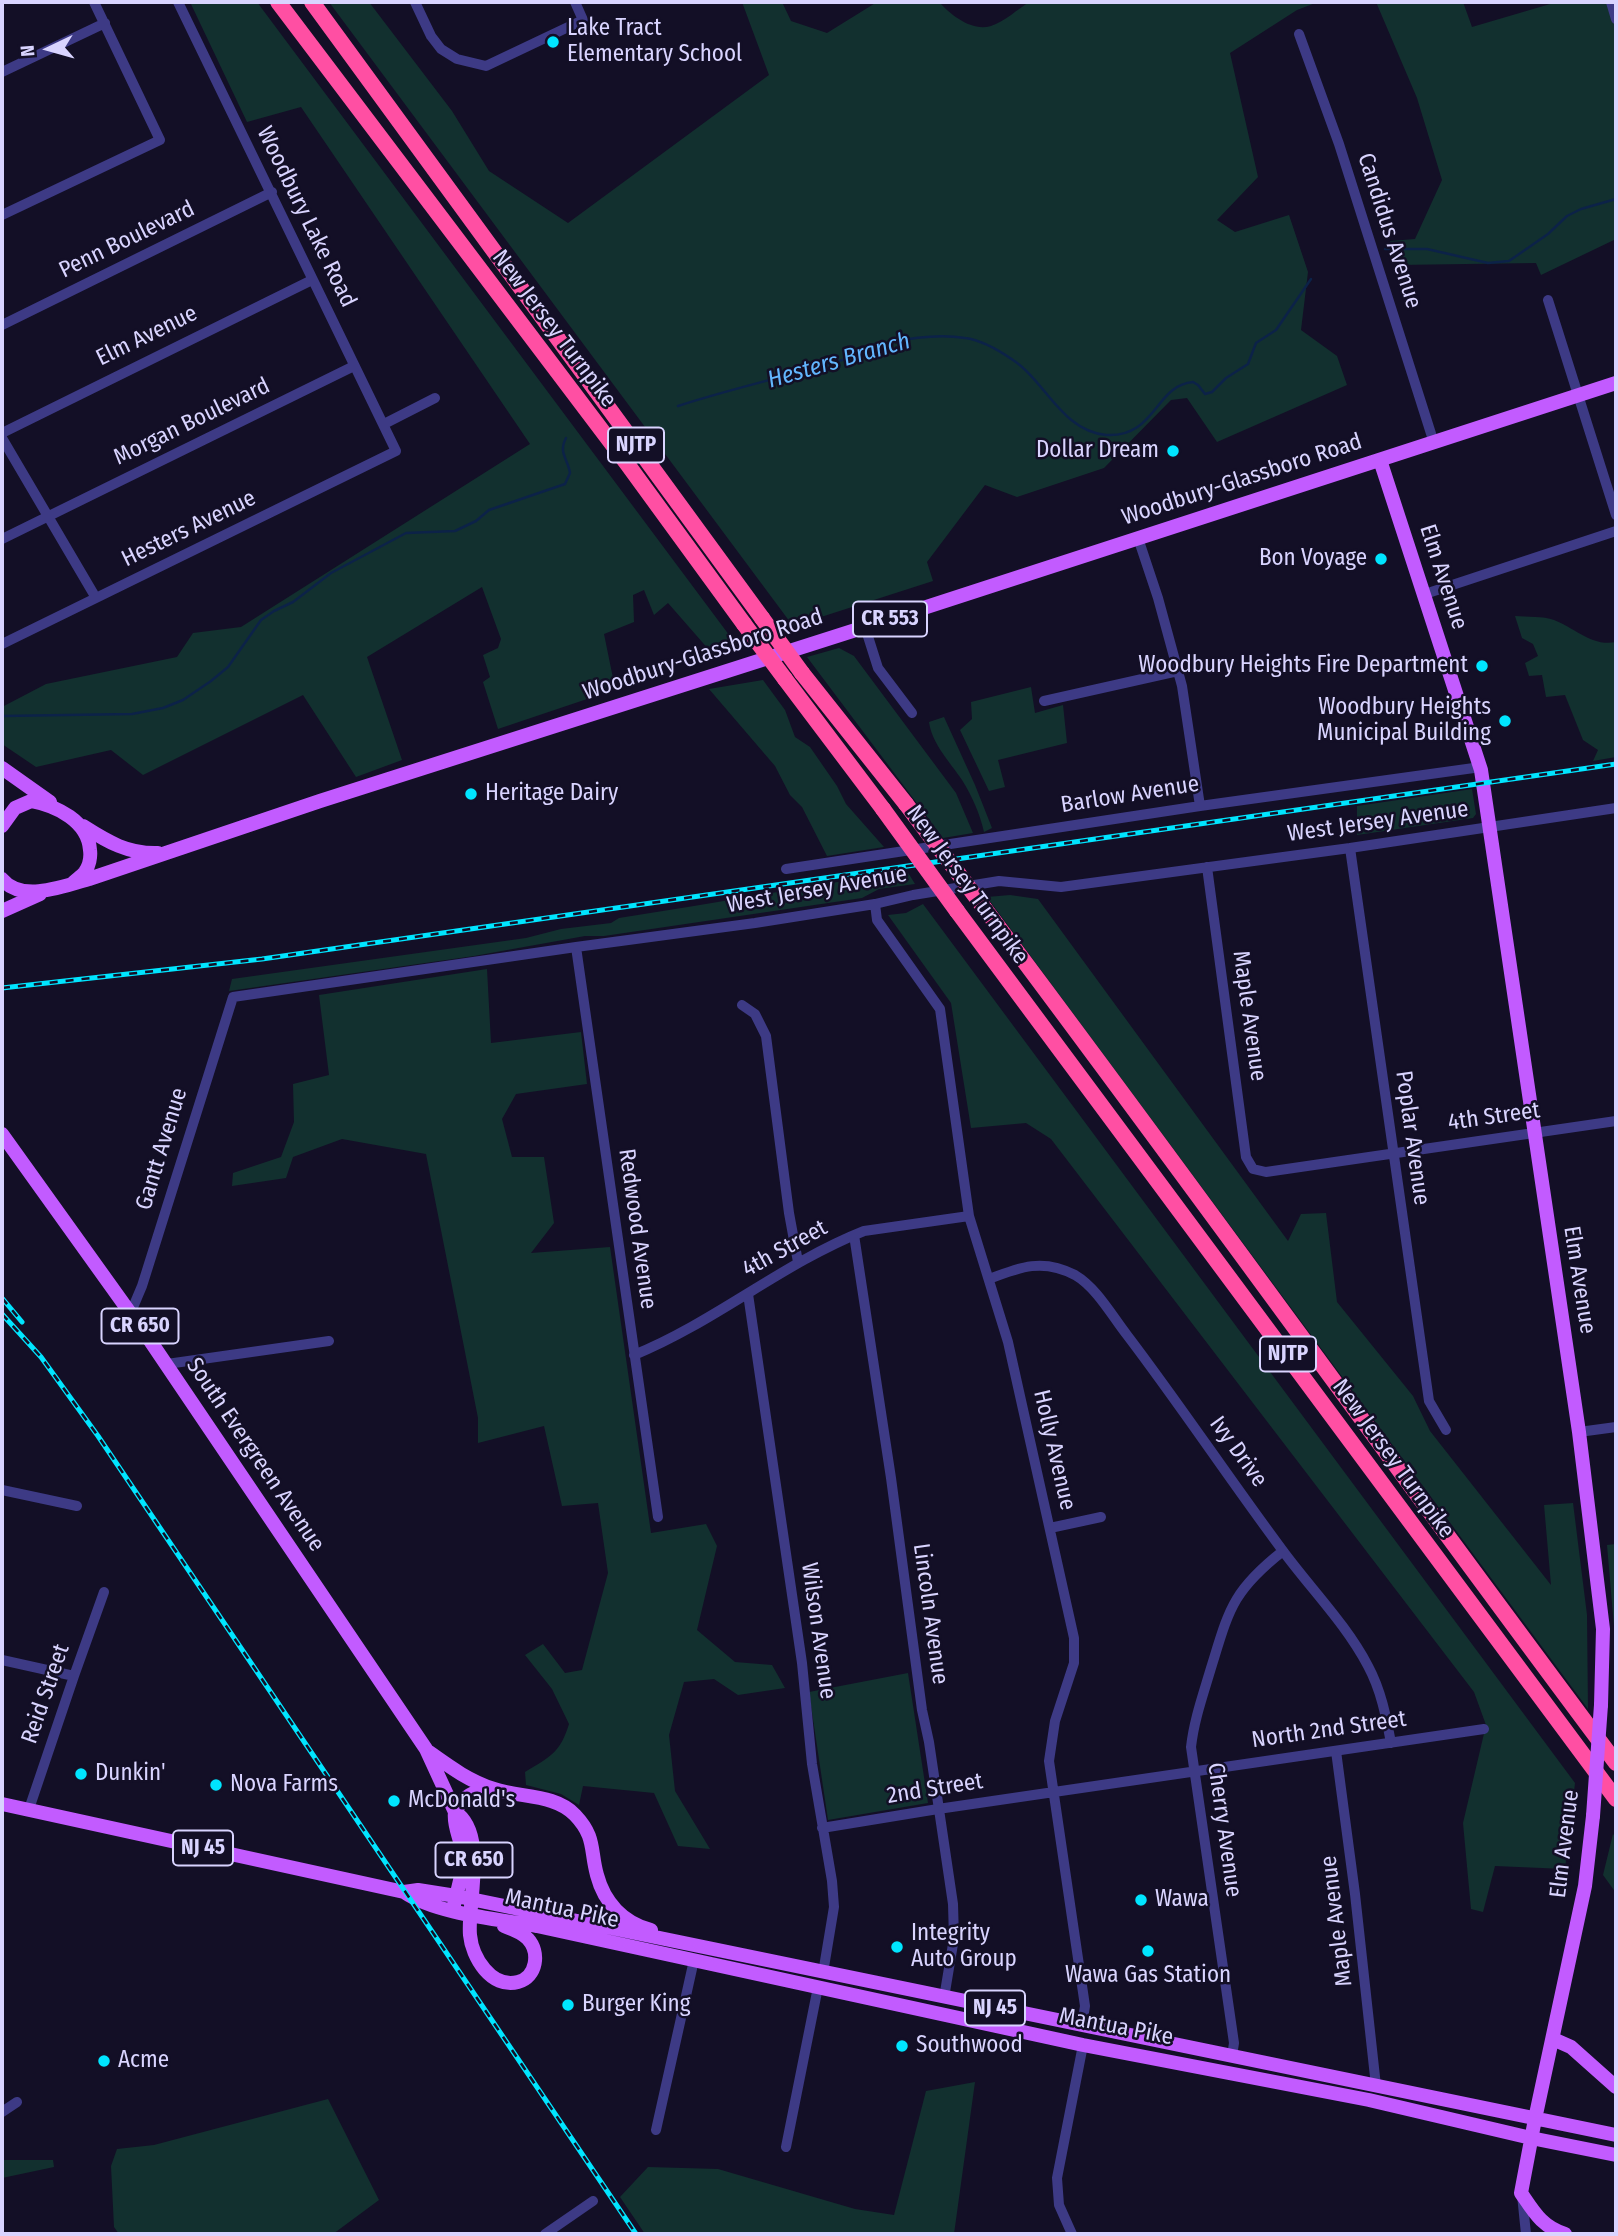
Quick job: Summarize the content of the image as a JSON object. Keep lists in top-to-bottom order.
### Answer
{
  "streets": {
    "highway": ["New Jersey Turnpike", "NJTP"],
    "main road": [
      "Elm Avenue",
      "Woodbury-Glassboro Road",
      "CR 553",
      "CR 650",
      "South Evergreen Avenue",
      "NJ 45",
      "Mantua Pike"
    ],
    "street": [
      "Woodbury Lake Road",
      "Candidus Avenue",
      "Penn Boulevard",
      "Morgan Boulevard",
      "Hesters Avenue",
      "Barlow Avenue",
      "West Jersey Avenue",
      "Maple Avenue",
      "4th Street",
      "Poplar Avenue",
      "Gantt Avenue",
      "Redwood Avenue",
      "Holly Avenue",
      "Ivy Drive",
      "Lincoln Avenue",
      "Wilson Avenue",
      "Reid Street",
      "North 2nd Street",
      "2nd Street",
      "Cherry Avenue"
    ]
  },
  "crossings": [
    ["Woodbury Lake Road", "Penn Boulevard"],
    ["Woodbury Lake Road", "Elm Avenue"],
    ["Woodbury Lake Road", "Morgan Boulevard"],
    ["Woodbury Lake Road", "Hesters Avenue"],
    ["Candidus Avenue", "Woodbury-Glassboro Road"],
    ["Elm Avenue", "Woodbury-Glassboro Road"],
    ["Elm Avenue", "Barlow Avenue"],
    ["Elm Avenue", "West Jersey Avenue"],
    ["Elm Avenue", "4th Street"],
    ["Elm Avenue", "Mantua Pike"],
    ["Woodbury-Glassboro Road", "CR 553"],
    ["West Jersey Avenue", "Maple Avenue"],
    ["West Jersey Avenue", "Poplar Avenue"],
    ["West Jersey Avenue", "Gantt Avenue"],
    ["West Jersey Avenue", "Redwood Avenue"],
    ["West Jersey Avenue", "Holly Avenue"],
    ["Maple Avenue", "4th Street"],
    ["Maple Avenue", "North 2nd Street"],
    ["Maple Avenue", "Mantua Pike"],
    ["4th Street", "Poplar Avenue"],
    ["4th Street", "Redwood Avenue"],
    ["4th Street", "Holly Avenue"],
    ["4th Street", "Lincoln Avenue"],
    ["4th Street", "Wilson Avenue"],
    ["Gantt Avenue", "South Evergreen Avenue"],
    ["Holly Avenue", "Ivy Drive"],
    ["Holly Avenue", "North 2nd Street"],
    ["Holly Avenue", "2nd Street"],
    ["Holly Avenue", "Mantua Pike"],
    ["Ivy Drive", "North 2nd Street"],
    ["Ivy Drive", "Cherry Avenue"],
    ["South Evergreen Avenue", "Mantua Pike"],
    ["Lincoln Avenue", "2nd Street"],
    ["Lincoln Avenue", "Mantua Pike"],
    ["Wilson Avenue", "2nd Street"],
    ["Wilson Avenue", "Mantua Pike"],
    ["Reid Street", "Mantua Pike"],
    ["North 2nd Street", "2nd Street"],
    ["North 2nd Street", "Cherry Avenue"],
    ["Cherry Avenue", "Mantua Pike"]
  ],
  "water": ["Hesters Branch"],
  "places": [
    "Lake Tract Elementary School",
    "Dollar Dream",
    "Bon Voyage",
    "Woodbury Heights Fire Department",
    "Woodbury Heights Municipal Building",
    "Heritage Dairy",
    "Dunkin'",
    "Nova Farms",
    "McDonald's",
    "Wawa",
    "Integrity Auto Group",
    "Wawa Gas Station",
    "Burger King",
    "Southwood",
    "Acme"
  ],
  "north": "left"
}
